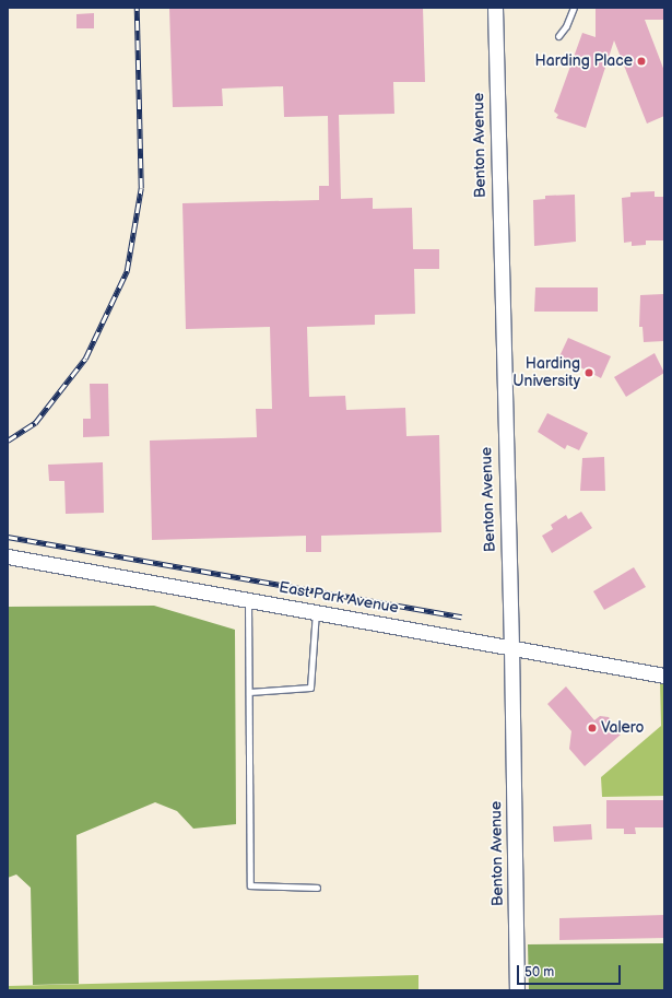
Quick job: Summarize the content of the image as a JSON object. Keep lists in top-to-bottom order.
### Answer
{
  "streets": {
    "street": ["Benton Avenue", "East Park Avenue"]
  },
  "crossings": [
    ["Benton Avenue", "East Park Avenue"]
  ],
  "places": ["Harding Place", "Harding University", "Valero"],
  "scale_bar": "50 m"
}
